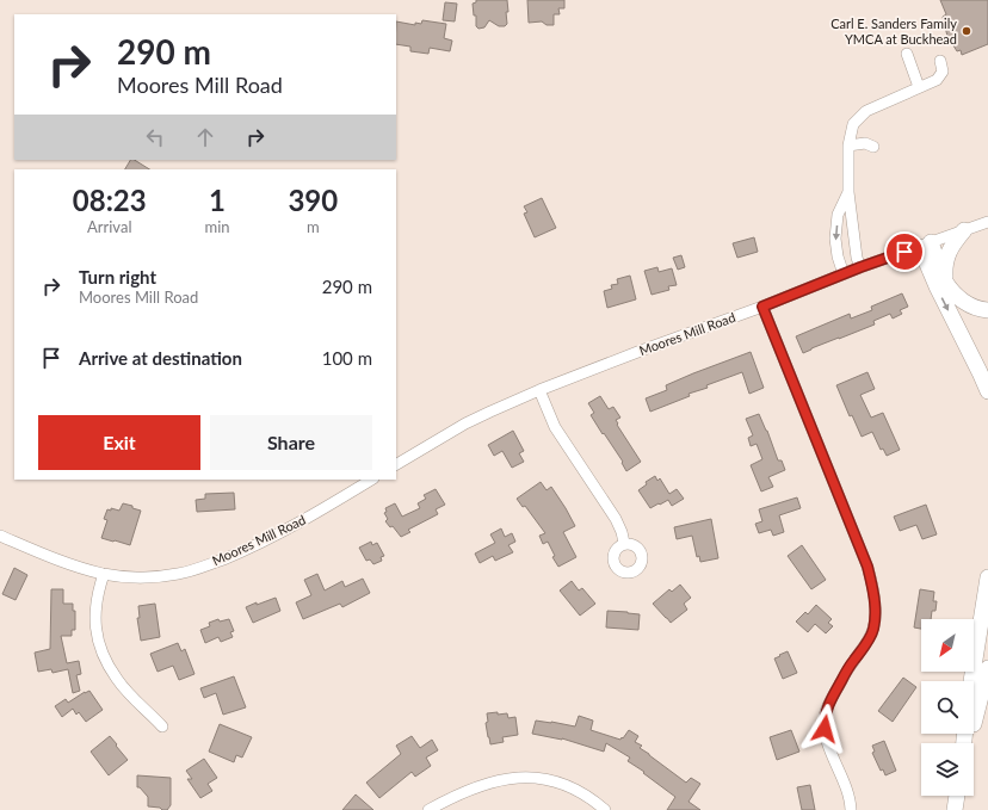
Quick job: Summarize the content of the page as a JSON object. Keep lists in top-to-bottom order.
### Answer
{
  "streets": {
    "street": ["Moores Mill Road"]
  },
  "places": ["Carl E. Sanders Family YMCA at Buckhead"],
  "north": "bottom left",
  "page": {
    "turn": ["290 m", "Moores Mill Road"],
    "eta": [
      "08:23",
      "Arrival",
      "1",
      "min",
      "390",
      "m"
    ],
    "list": [
      {
        "name": "Turn right",
        "note": "Moores Mill Road",
        "value": "290 m"
      },
      {
        "name": "Arrive at destination",
        "value": "100 m"
      }
    ],
    "buttons": ["Exit", "Share"]
  }
}
